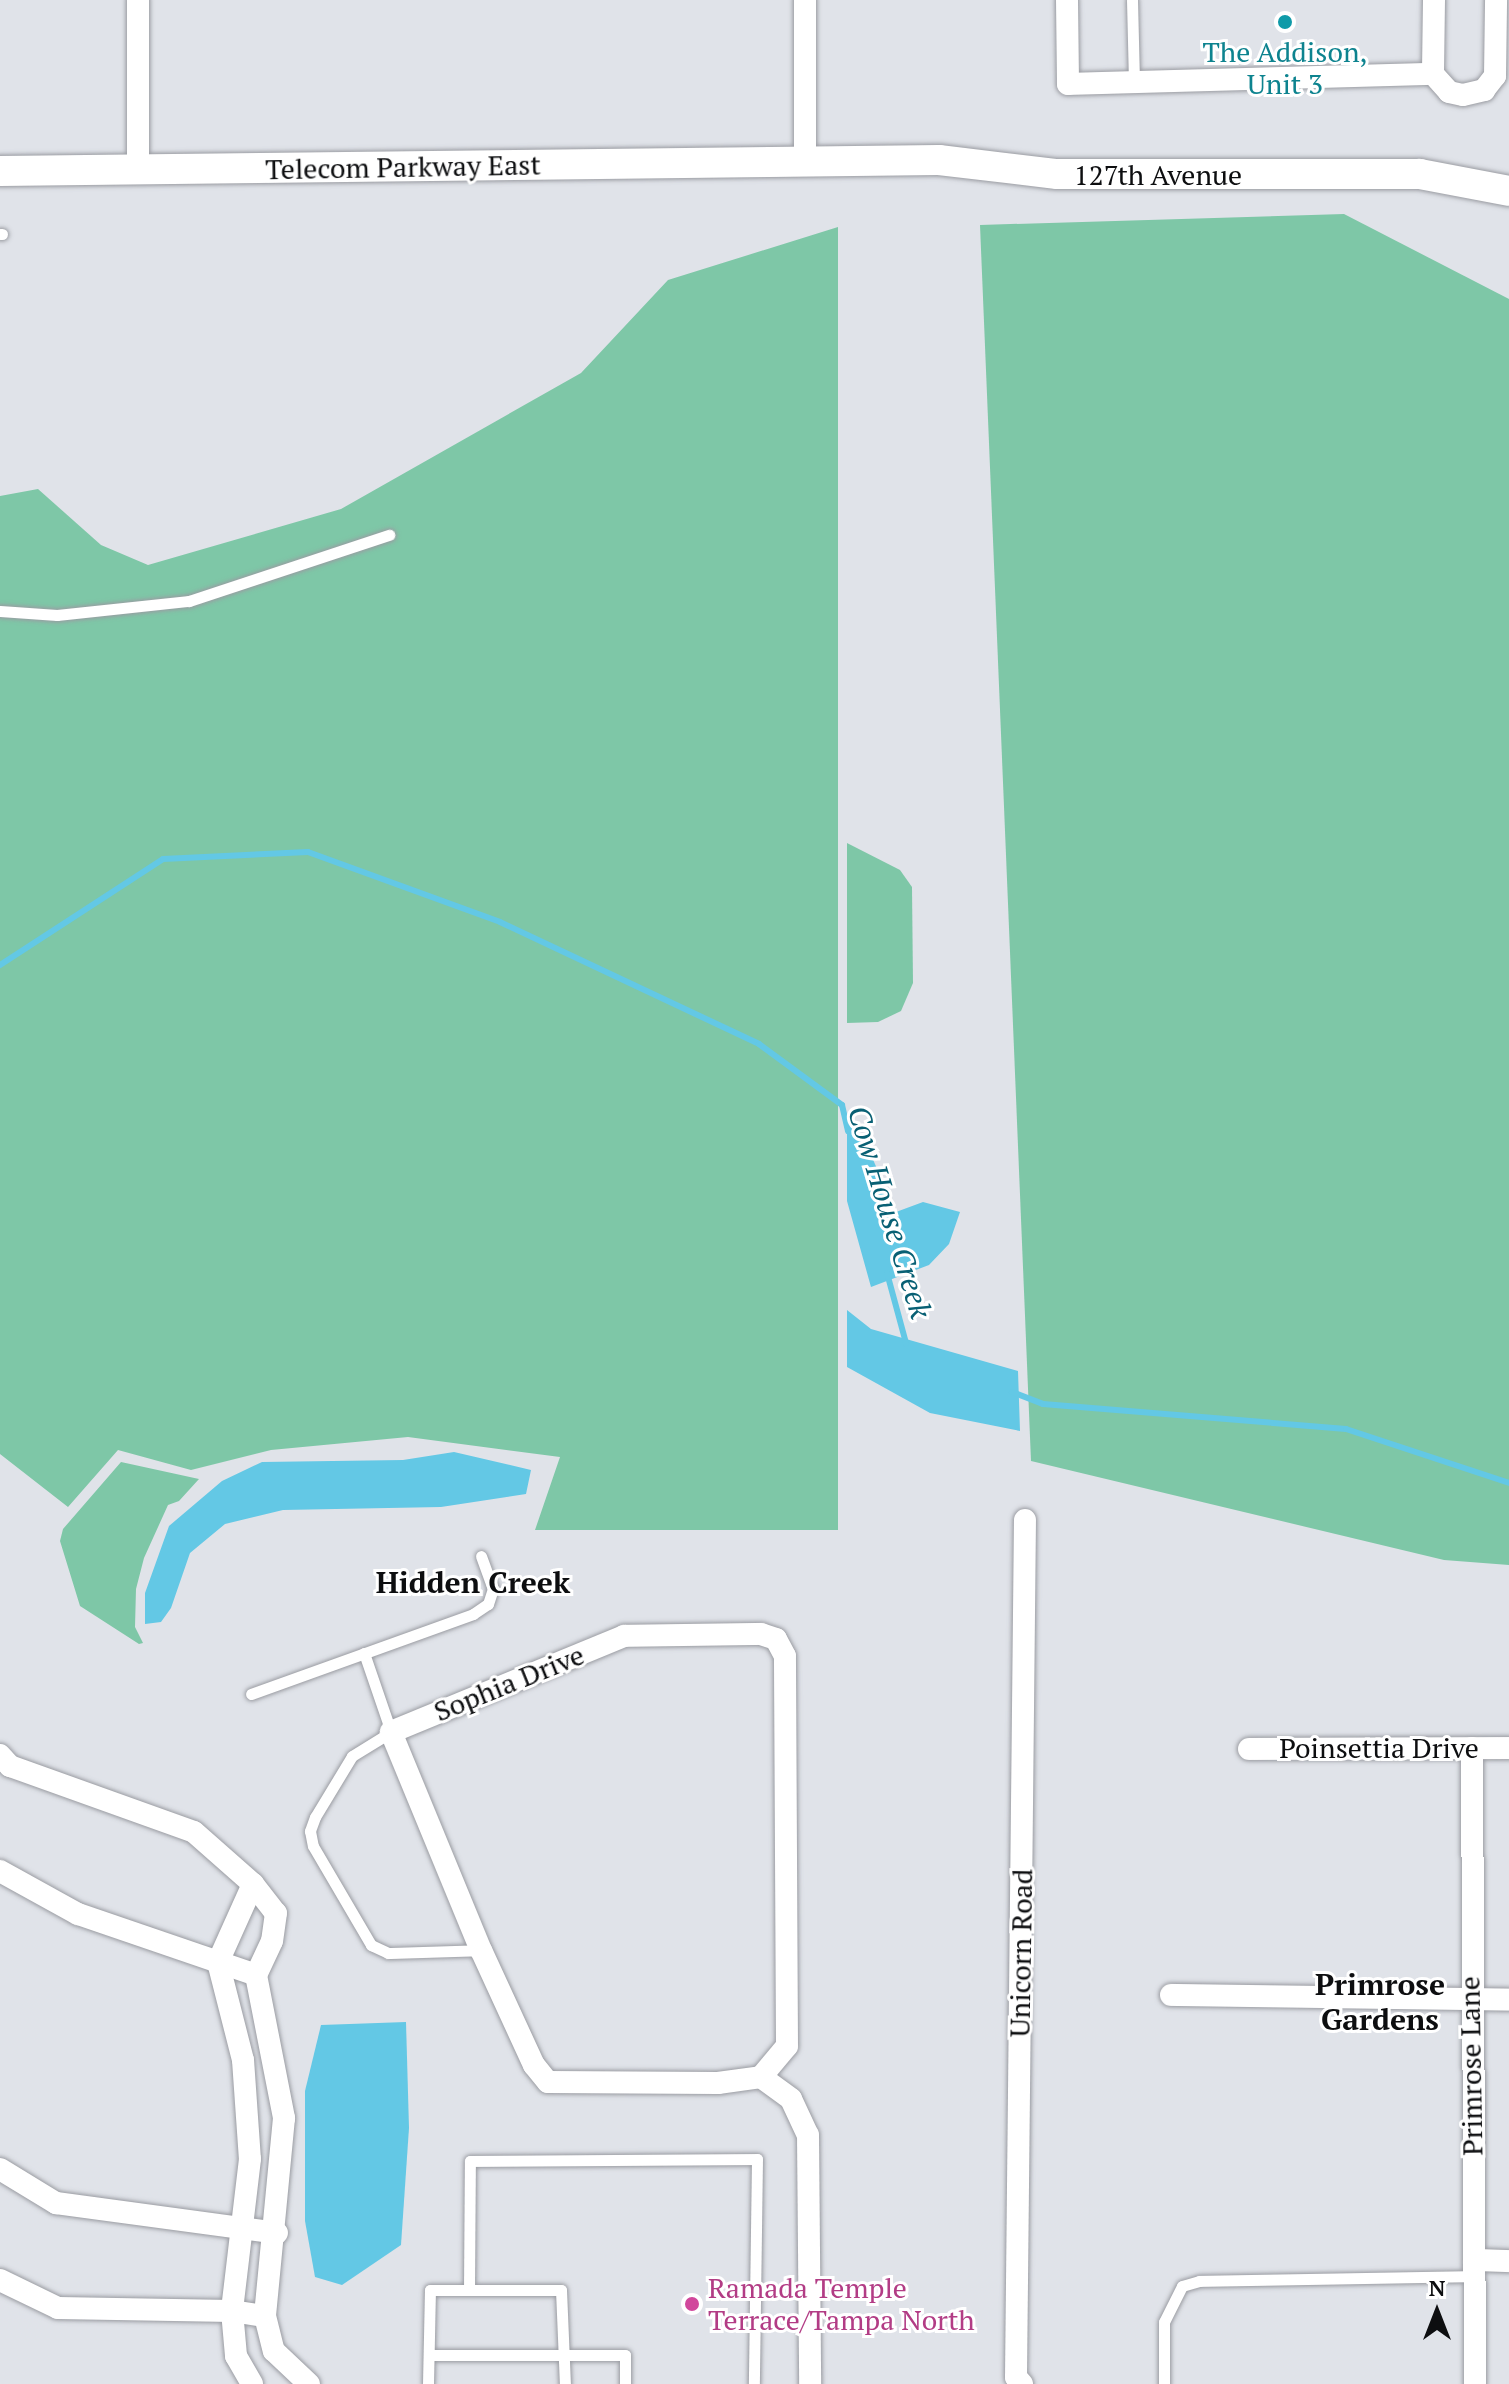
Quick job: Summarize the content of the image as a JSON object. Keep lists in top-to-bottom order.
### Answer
{
  "streets": {
    "street": [
      "Telecom Parkway East",
      "127th Avenue",
      "Sophia Drive",
      "Poinsettia Drive",
      "Unicorn Road",
      "Primrose Lane"
    ]
  },
  "crossings": [
    ["Telecom Parkway East", "127th Avenue"],
    ["Poinsettia Drive", "Primrose Lane"]
  ],
  "districts": ["Hidden Creek", "Primrose Gardens"],
  "water": ["Cow House Creek"],
  "places": ["The Addison, Unit 3", "Ramada Temple Terrace/Tampa North"],
  "north": "top"
}
